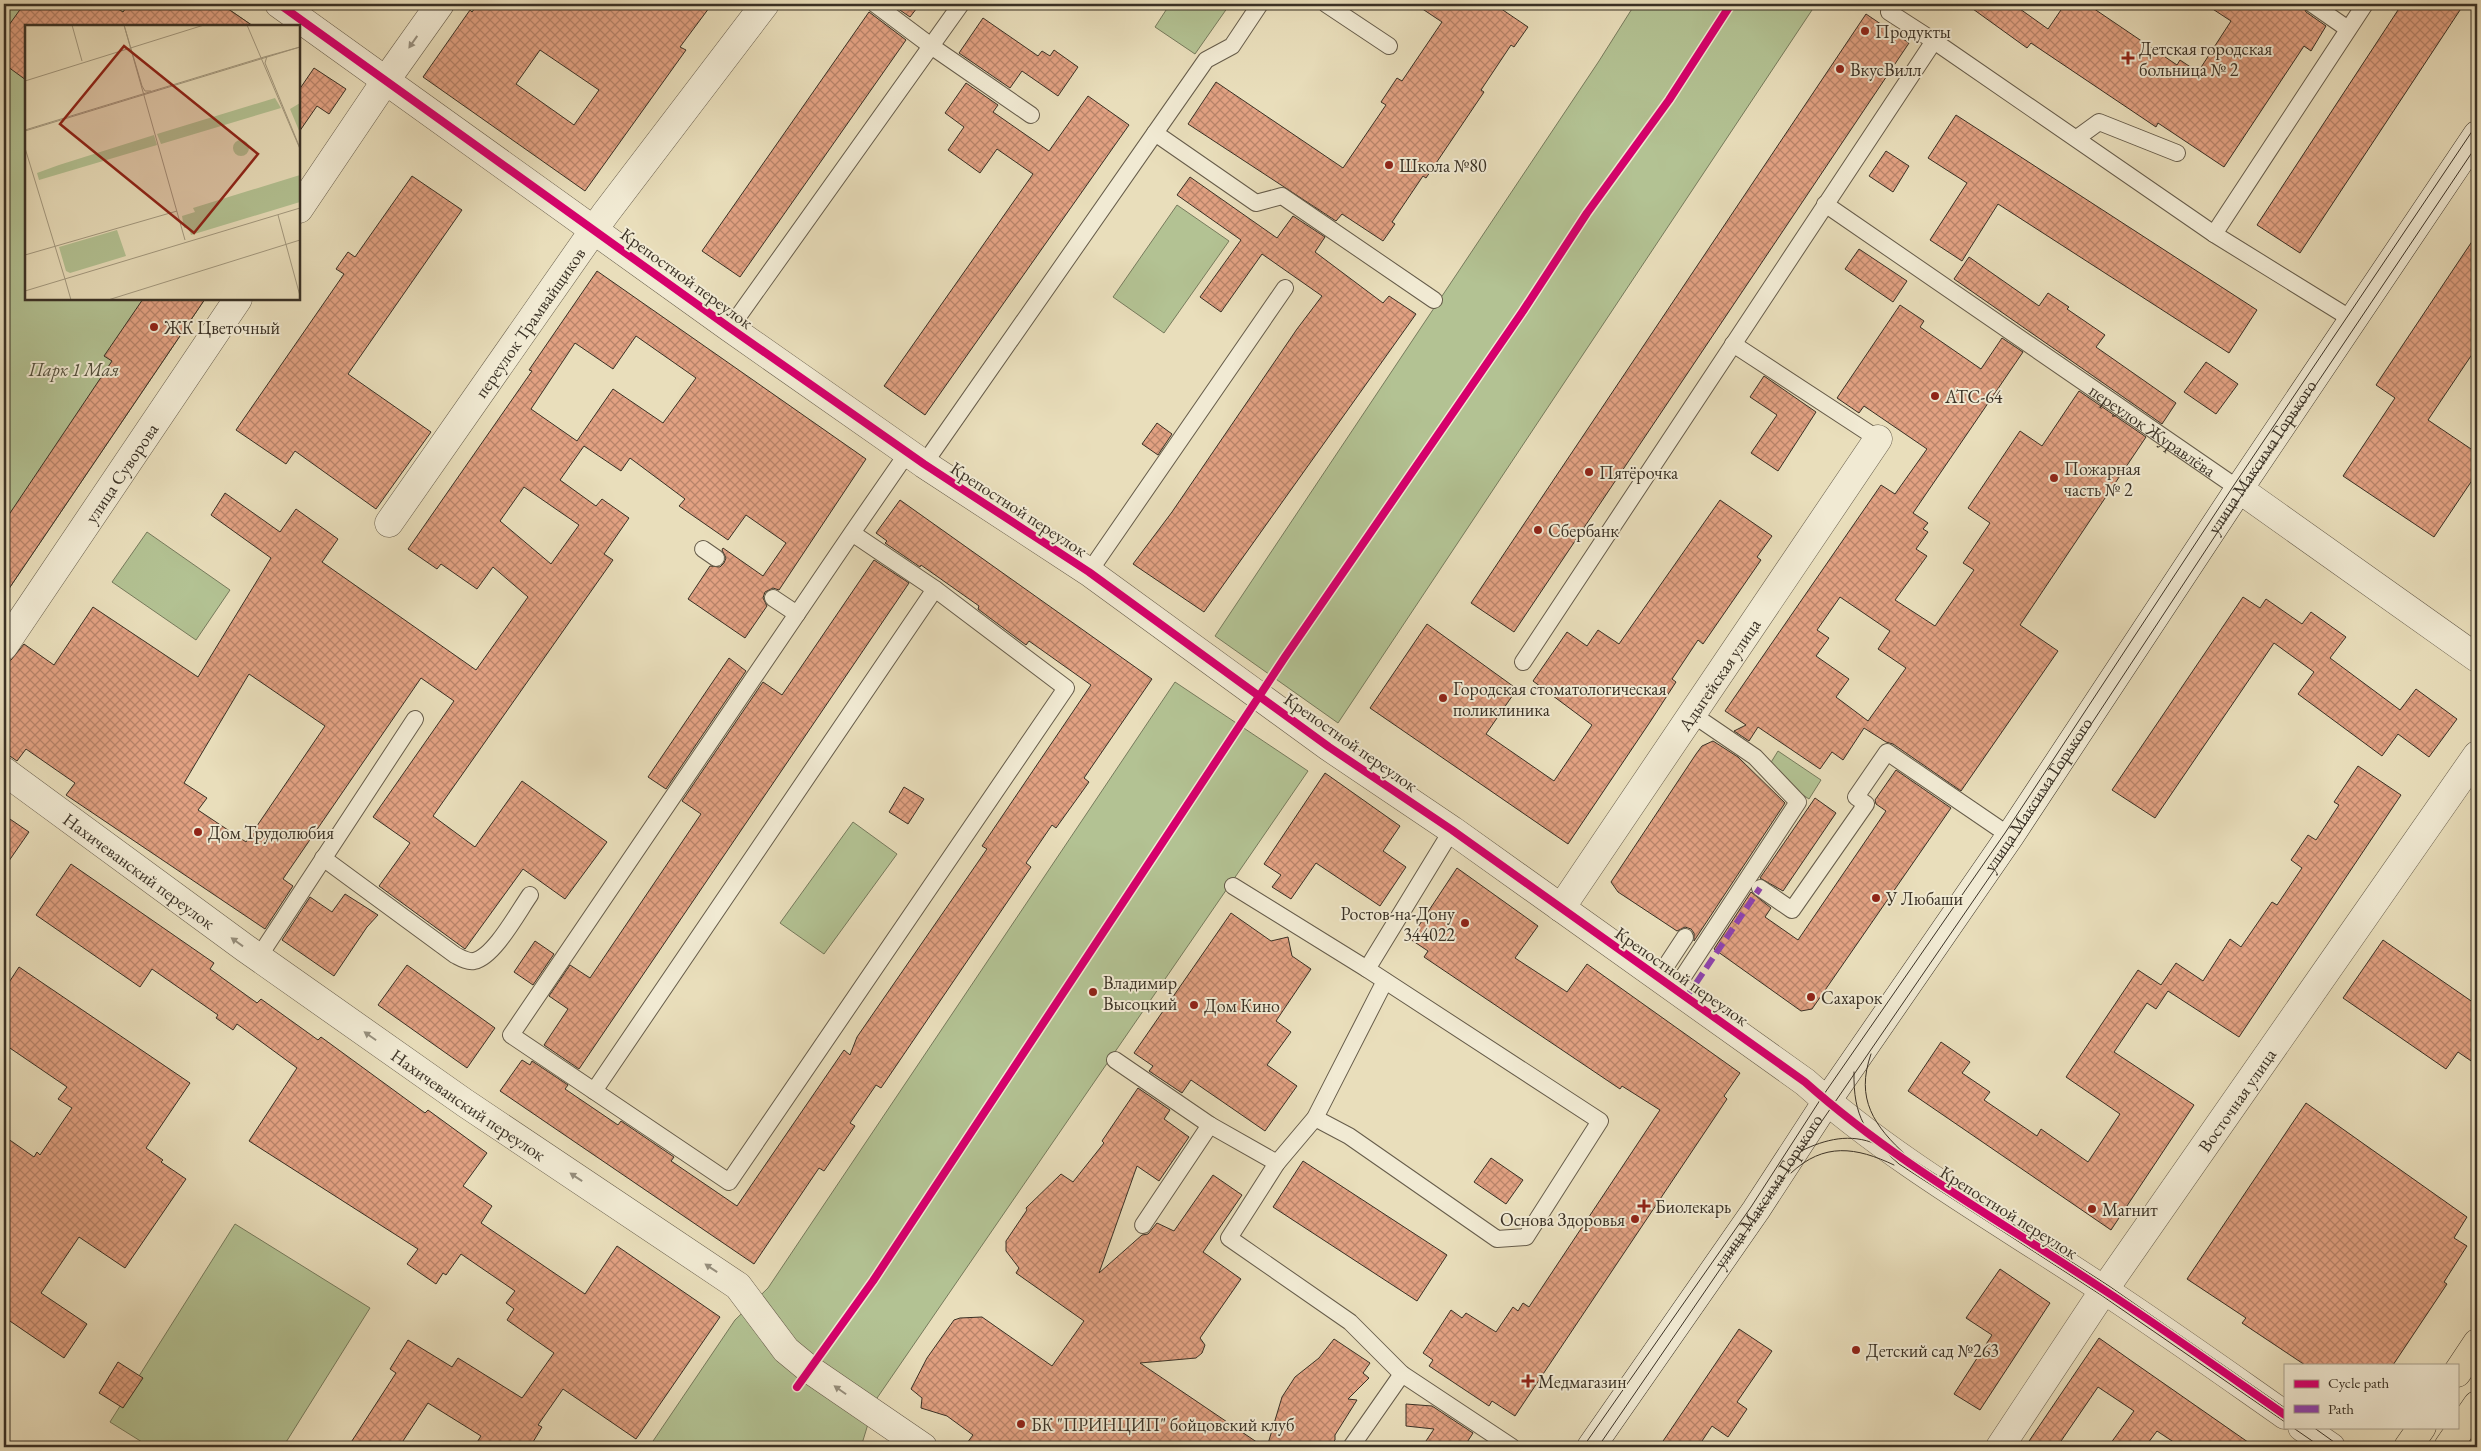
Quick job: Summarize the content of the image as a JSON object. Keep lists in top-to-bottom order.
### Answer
{
  "streets": {
    "street": [
      "Крепостной переулок",
      "переулок Трамвайщиков",
      "переулок Журавлёва",
      "улица Максима Горького",
      "улица Суворова",
      "Адыгейская улица",
      "Нахичеванский переулок",
      "Восточная улица"
    ]
  },
  "crossings": [
    ["Крепостной переулок", "переулок Трамвайщиков"],
    ["Крепостной переулок", "улица Максима Горького"],
    ["Крепостной переулок", "Адыгейская улица"],
    ["Крепостной переулок", "Восточная улица"],
    ["переулок Журавлёва", "улица Максима Горького"]
  ],
  "one_way": ["Нахичеванский переулок"],
  "parks": ["Парк 1 Мая"],
  "places": {
    "other": [
      "Продукты",
      "ВкусВилл",
      "Школа №80",
      "ЖК Цветочный",
      "АТС-64",
      "Пятёрочка",
      "Пожарная часть № 2",
      "Сбербанк",
      "Городская стоматологическая поликлиника",
      "Дом Трудолюбия",
      "У Любаши",
      "Ростов-на-Дону 344022",
      "Владимир Высоцкий",
      "Сахарок",
      "Дом Кино",
      "Магнит",
      "Основа Здоровья",
      "Детский сад №263",
      "БК \"ПРИНЦИП\" бойцовский клуб"
    ],
    "health": ["Детская городская больница № 2", "Биолекарь", "Медмагазин"]
  },
  "legend": ["Cycle path", "Path"]
}
